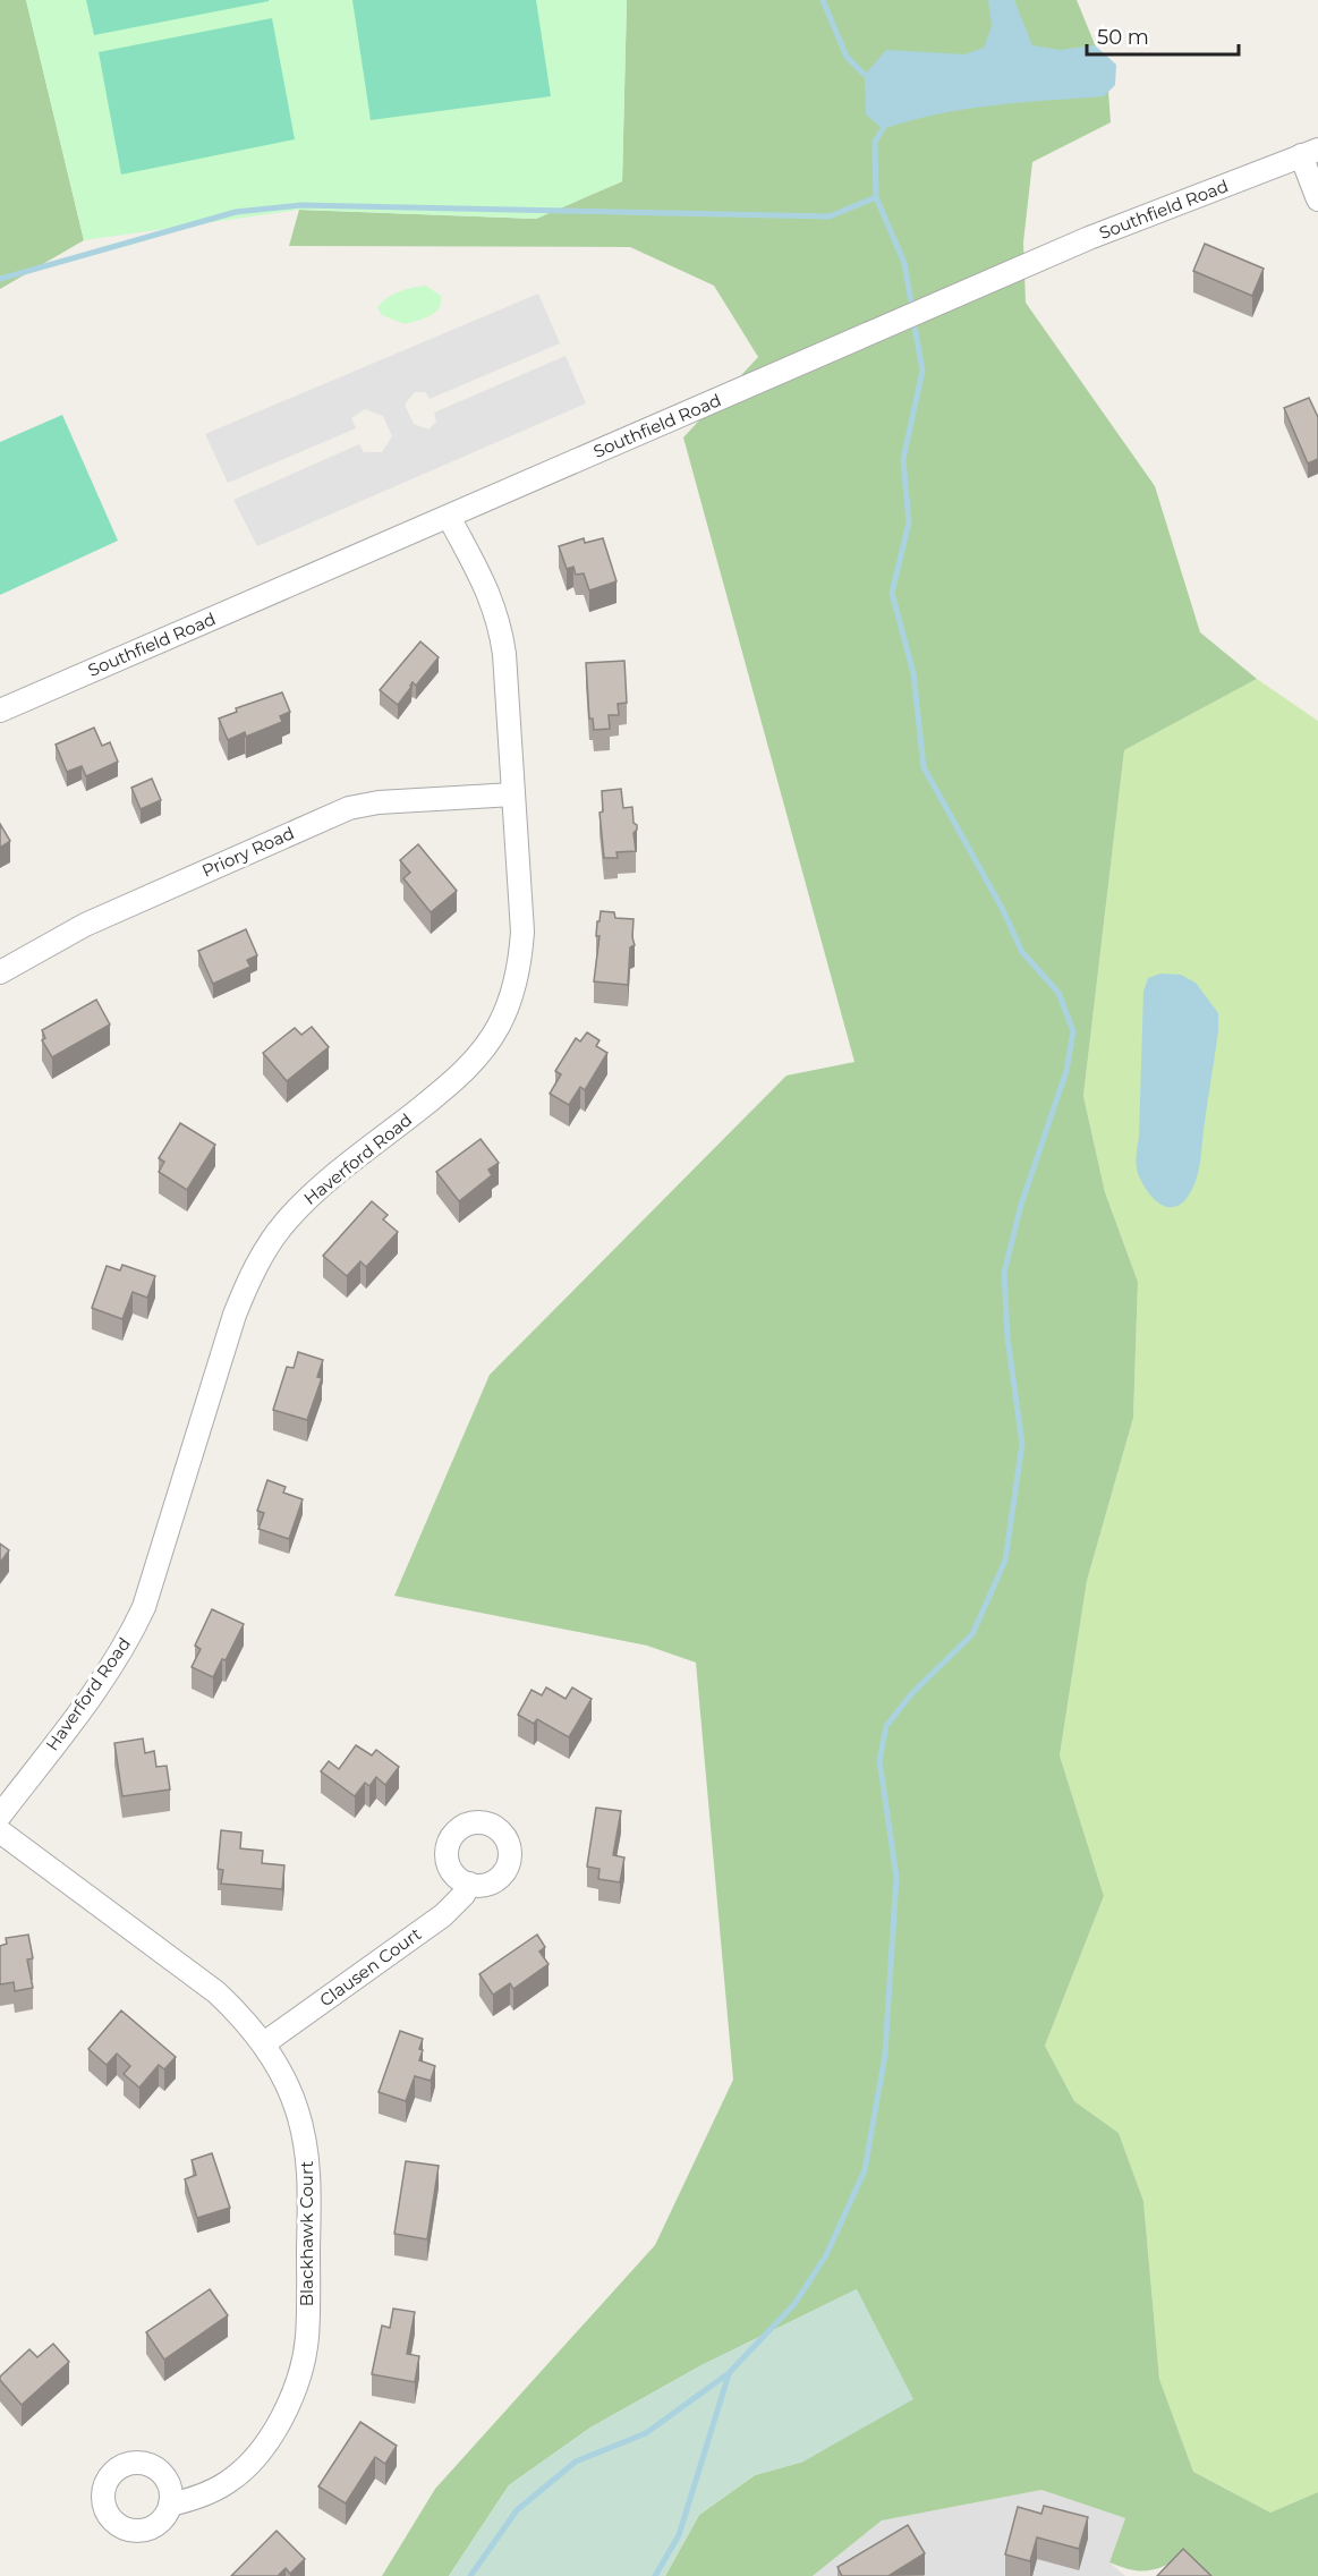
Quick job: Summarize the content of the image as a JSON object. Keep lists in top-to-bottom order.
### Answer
{
  "streets": {
    "street": [
      "Southfield Road",
      "Priory Road",
      "Haverford Road",
      "Clausen Court",
      "Blackhawk Court"
    ]
  },
  "crossings": [
    ["Southfield Road", "Haverford Road"],
    ["Priory Road", "Haverford Road"],
    ["Clausen Court", "Blackhawk Court"]
  ],
  "scale_bar": "50 m"
}
